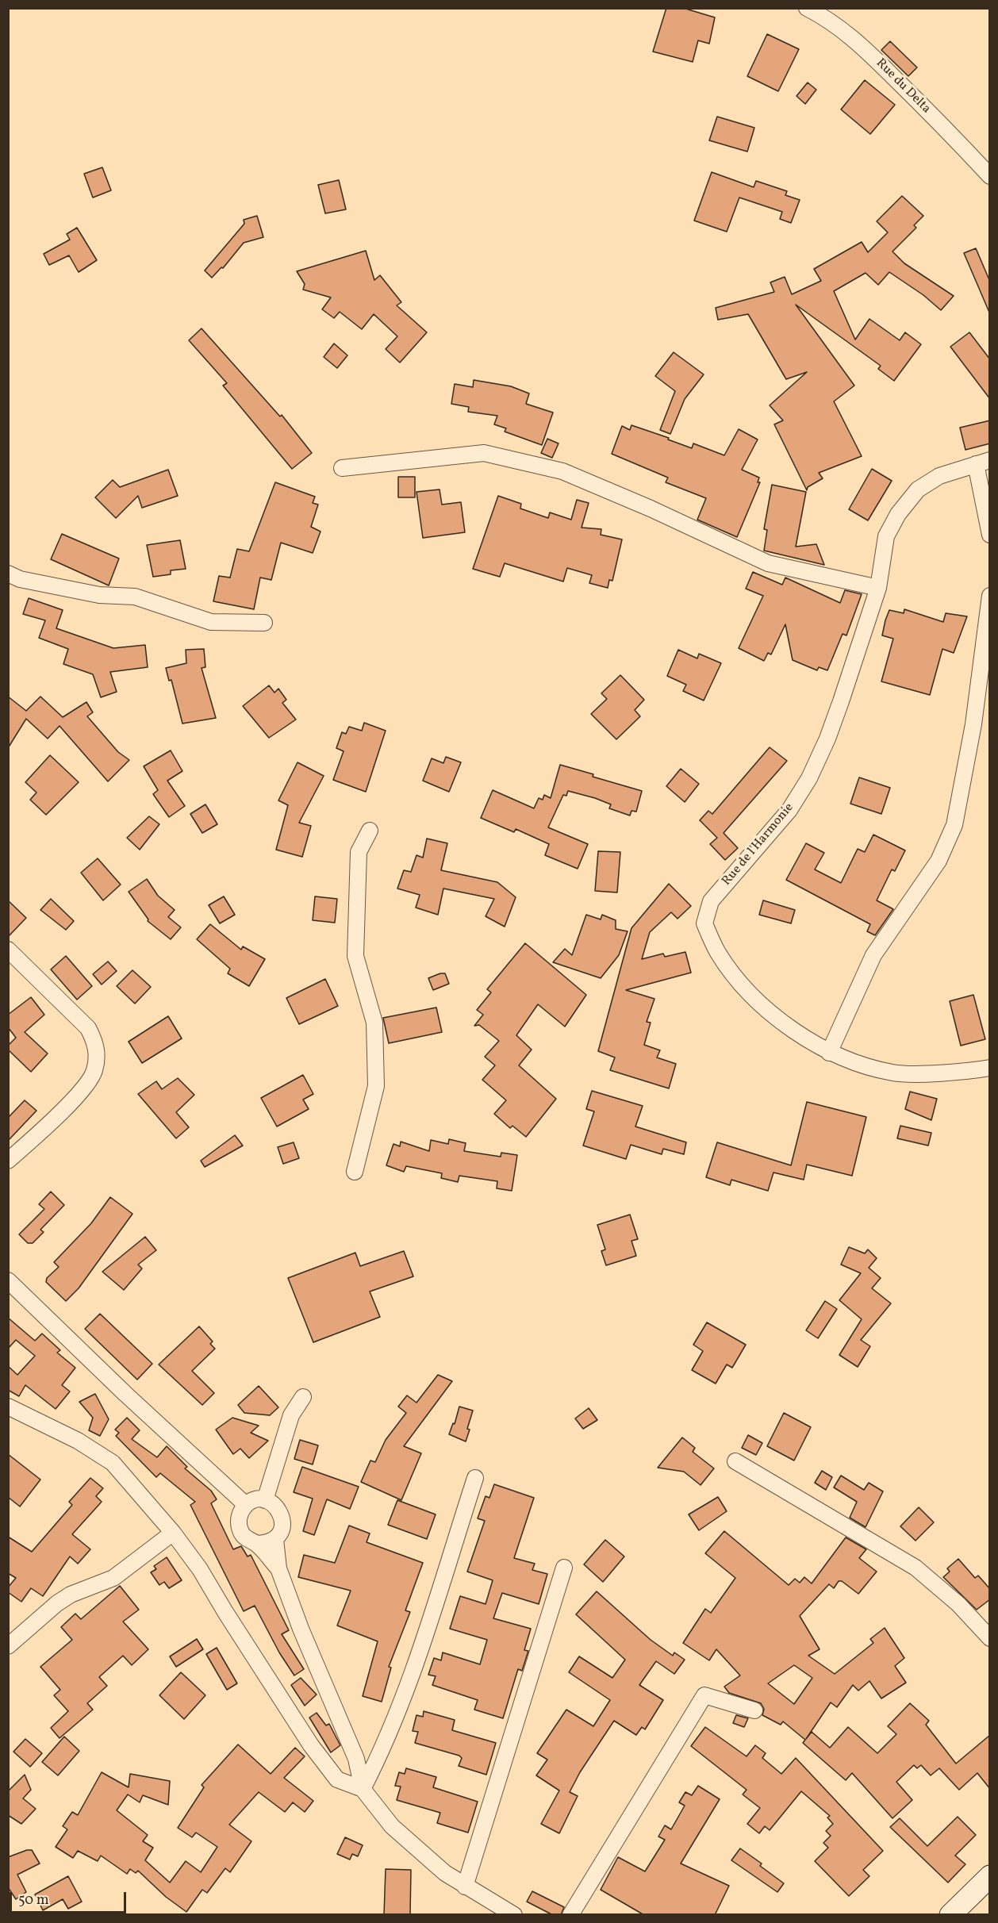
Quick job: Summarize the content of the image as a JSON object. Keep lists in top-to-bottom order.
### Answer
{
  "streets": {
    "street": ["Rue du Delta", "Rue de l'Harmonie"]
  },
  "scale_bar": "50 m"
}
